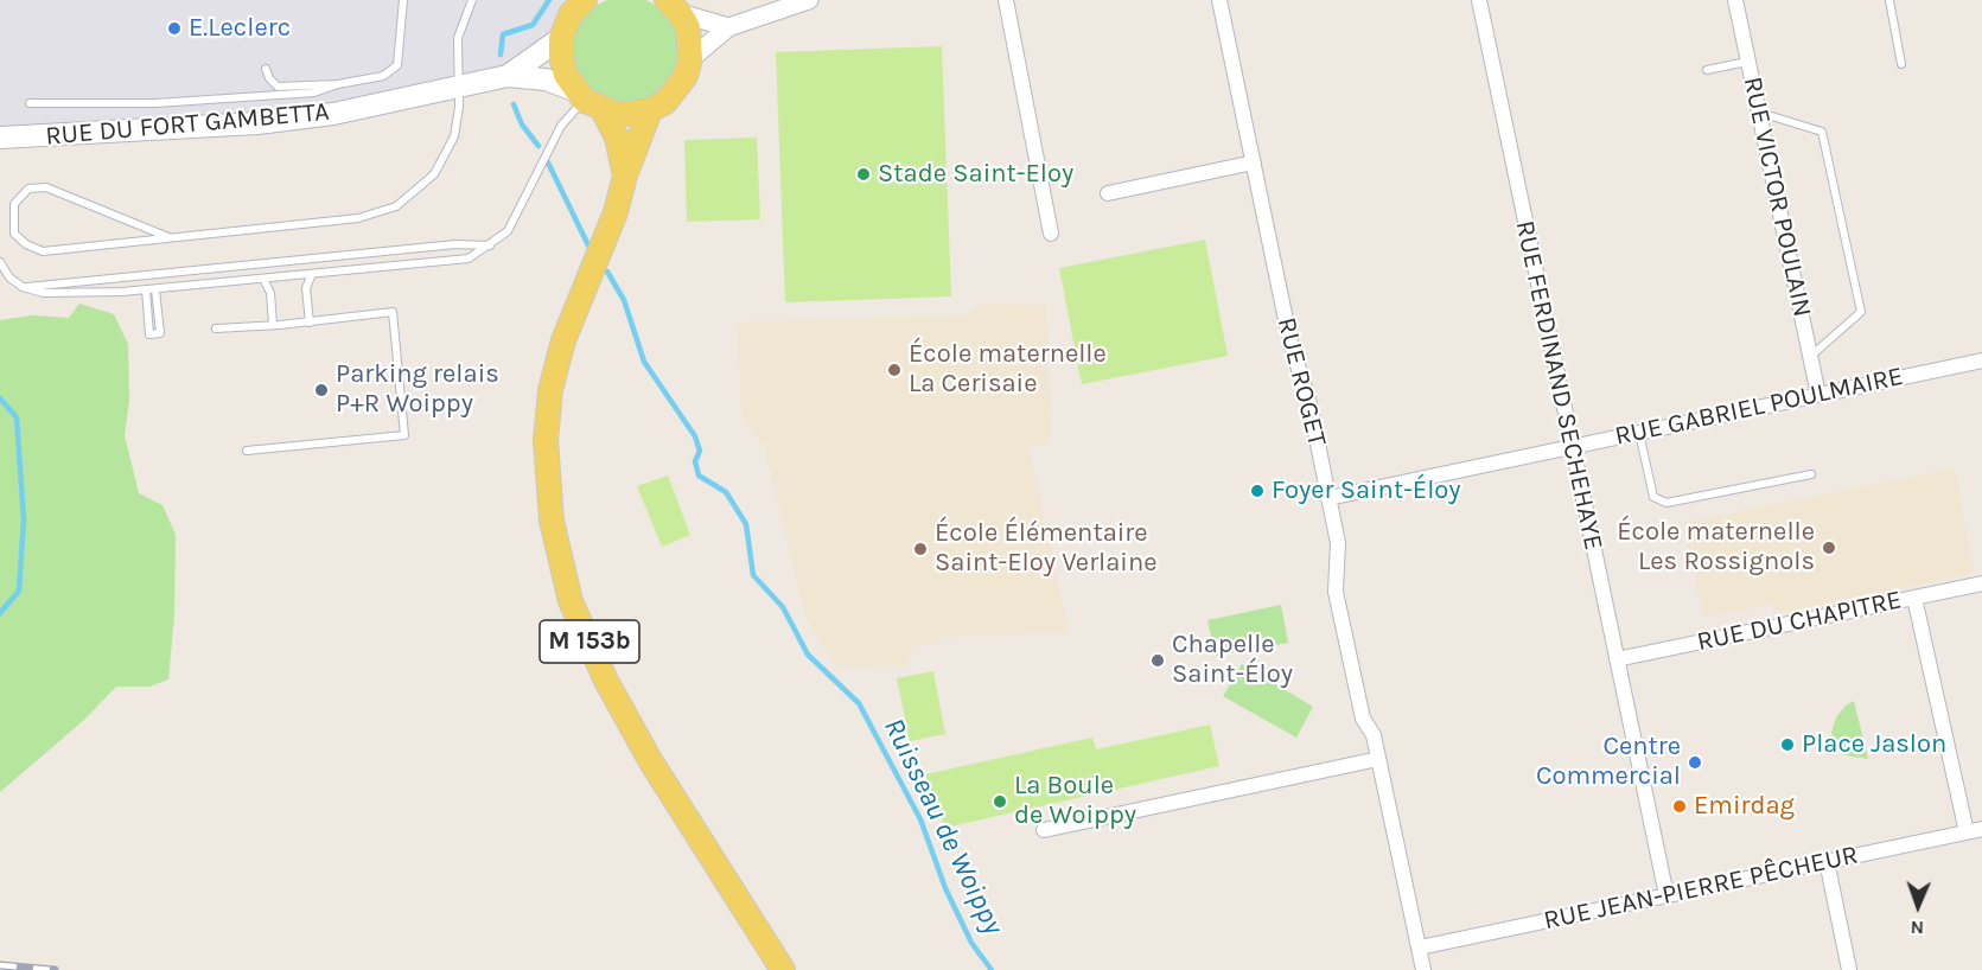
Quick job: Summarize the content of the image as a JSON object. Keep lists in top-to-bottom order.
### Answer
{
  "streets": {
    "main road": ["RUE DU FORT GAMBETTA", "M 153b"],
    "street": [
      "RUE VICTOR POULAIN",
      "RUE ROGET",
      "RUE FERDINAND SECHEHAYE",
      "RUE GABRIEL POULMAIRE",
      "RUE DU CHAPITRE",
      "RUE JEAN-PIERRE PÊCHEUR"
    ]
  },
  "crossings": [
    ["RUE VICTOR POULAIN", "RUE GABRIEL POULMAIRE"],
    ["RUE ROGET", "RUE GABRIEL POULMAIRE"],
    ["RUE ROGET", "RUE JEAN-PIERRE PÊCHEUR"],
    ["RUE FERDINAND SECHEHAYE", "RUE GABRIEL POULMAIRE"],
    ["RUE FERDINAND SECHEHAYE", "RUE DU CHAPITRE"],
    ["RUE FERDINAND SECHEHAYE", "RUE JEAN-PIERRE PÊCHEUR"]
  ],
  "water": ["Ruisseau de Woippy"],
  "places": [
    "E.Leclerc",
    "Stade Saint-Eloy",
    "École maternelle La Cerisaie",
    "Parking relais P+R Woippy",
    "Foyer Saint-Éloy",
    "École maternelle Les Rossignols",
    "École Élémentaire Saint-Eloy Verlaine",
    "Chapelle Saint-Éloy",
    "Place Jaslon",
    "Centre Commercial",
    "La Boule de Woippy",
    "Emirdag"
  ],
  "north": "bottom"
}
